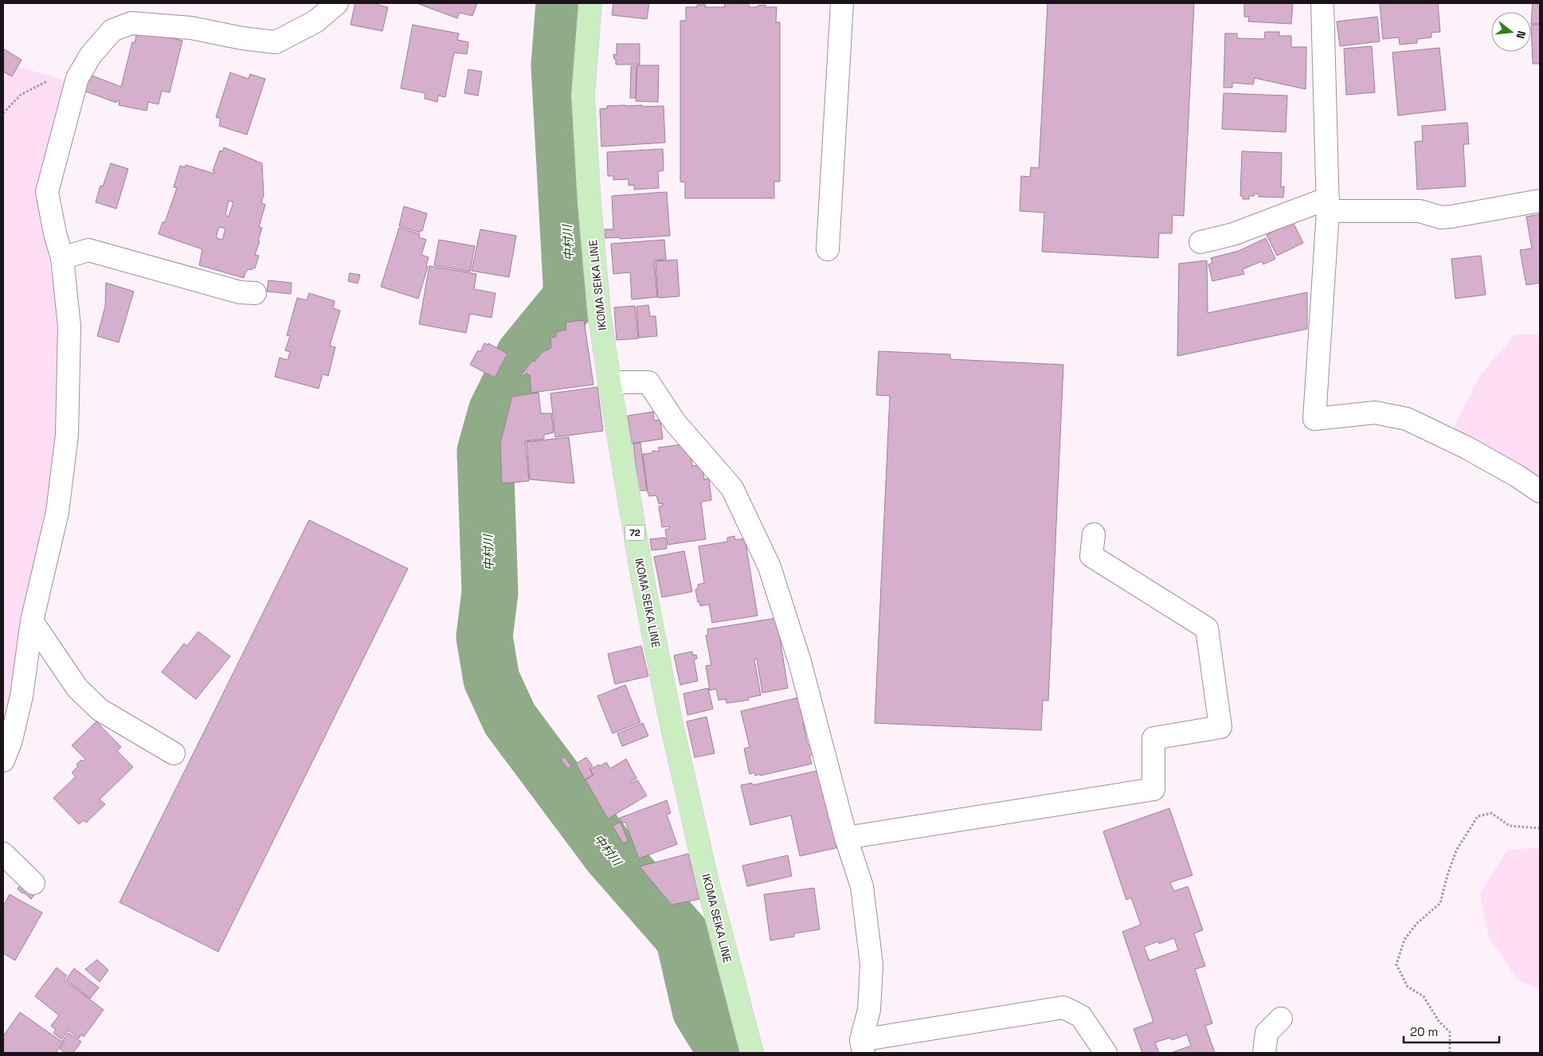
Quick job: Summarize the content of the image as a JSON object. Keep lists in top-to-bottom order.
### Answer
{
  "streets": {
    "main road": ["IKOMA SEIKA LINE", "72"]
  },
  "water": ["中村川"],
  "scale_bar": "20 m",
  "north": "right"
}
